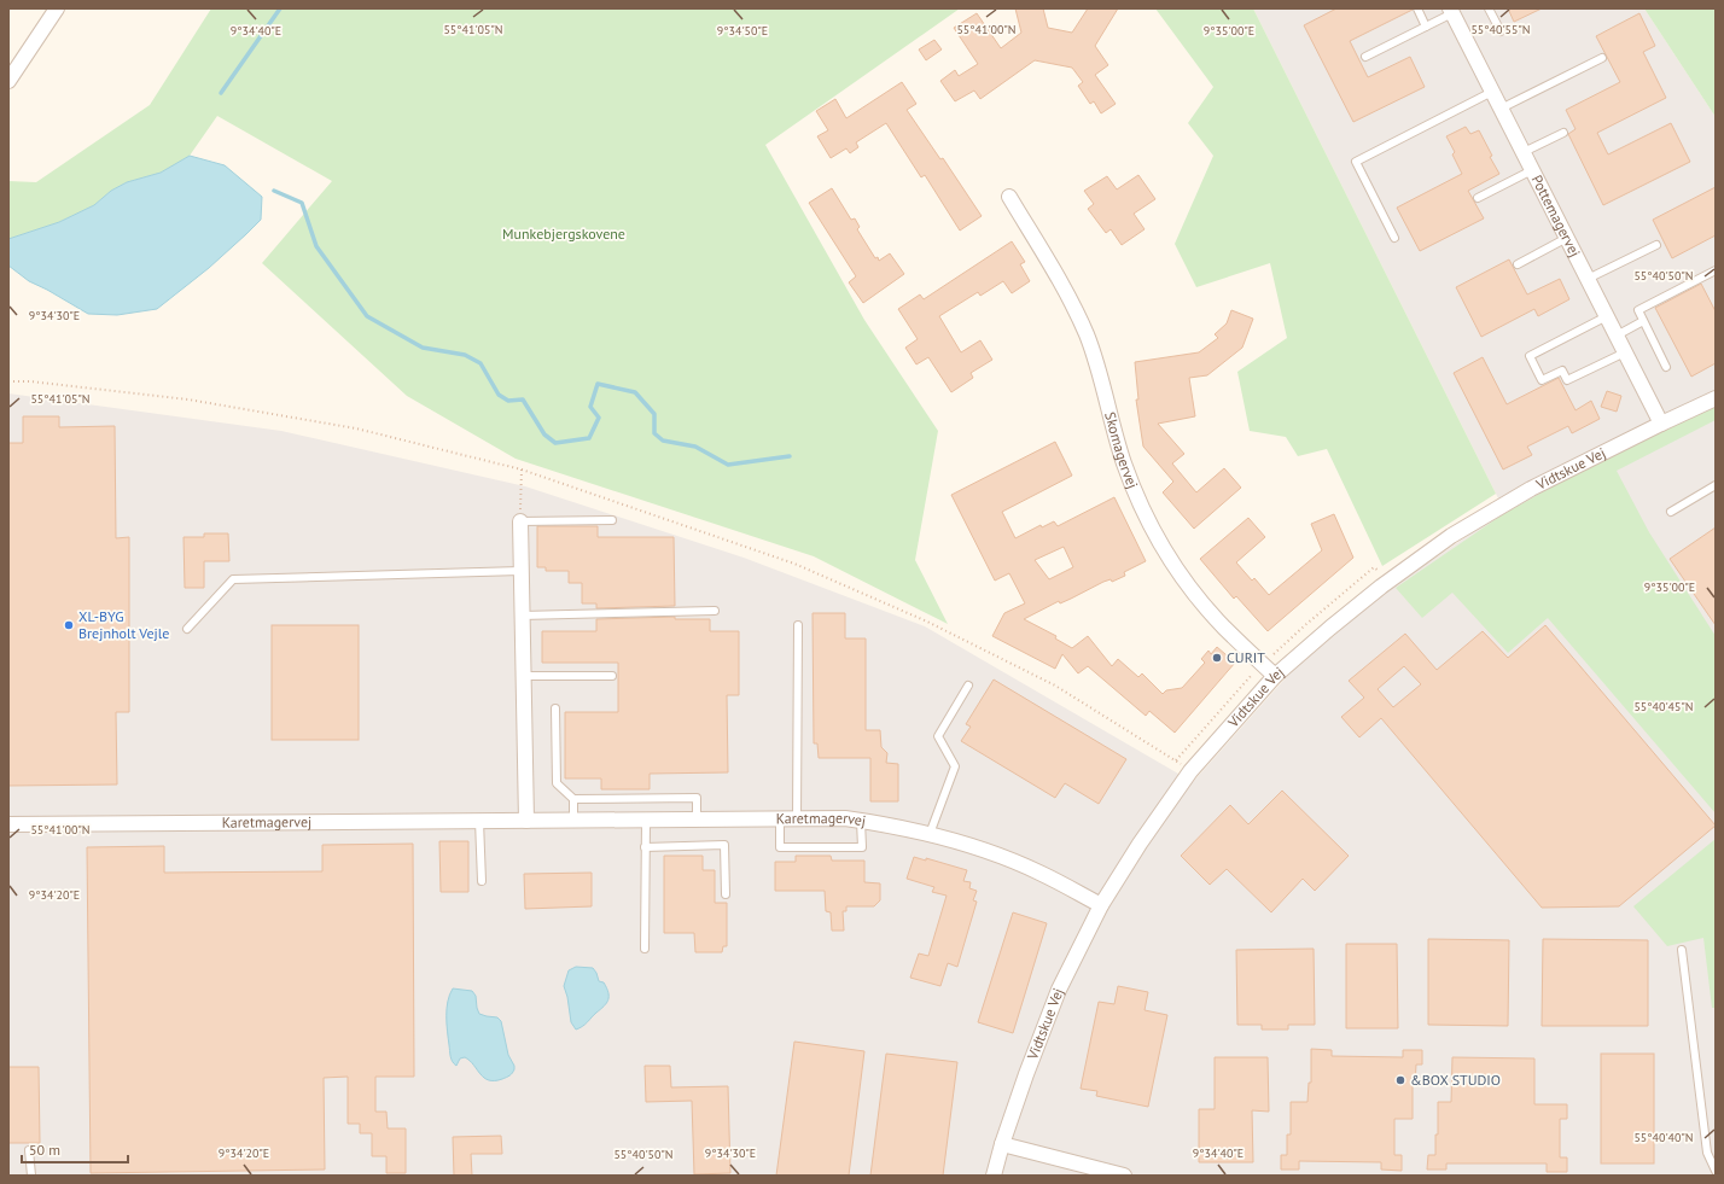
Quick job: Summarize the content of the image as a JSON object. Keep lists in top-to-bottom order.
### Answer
{
  "streets": {
    "street": [
      "Pottemagervej",
      "Skomagervej",
      "Vidtskue Vej",
      "Karetmagervej"
    ]
  },
  "crossings": [
    ["Pottemagervej", "Vidtskue Vej"],
    ["Skomagervej", "Vidtskue Vej"],
    ["Vidtskue Vej", "Karetmagervej"]
  ],
  "parks": ["Munkebjergskovene"],
  "places": ["XL-BYG Brejnholt Vejle", "CURIT", "&BOX STUDIO"],
  "scale_bar": "50 m",
  "coordinates": [
    "55°41'05\"N",
    "55°41'00\"N",
    "55°40'55\"N",
    "9°34'40\"E",
    "9°35'00\"E",
    "9°34'50\"E",
    "55°40'50\"N",
    "9°34'30\"E",
    "55°40'45\"N",
    "9°34'20\"E",
    "55°40'40\"N"
  ]
}
